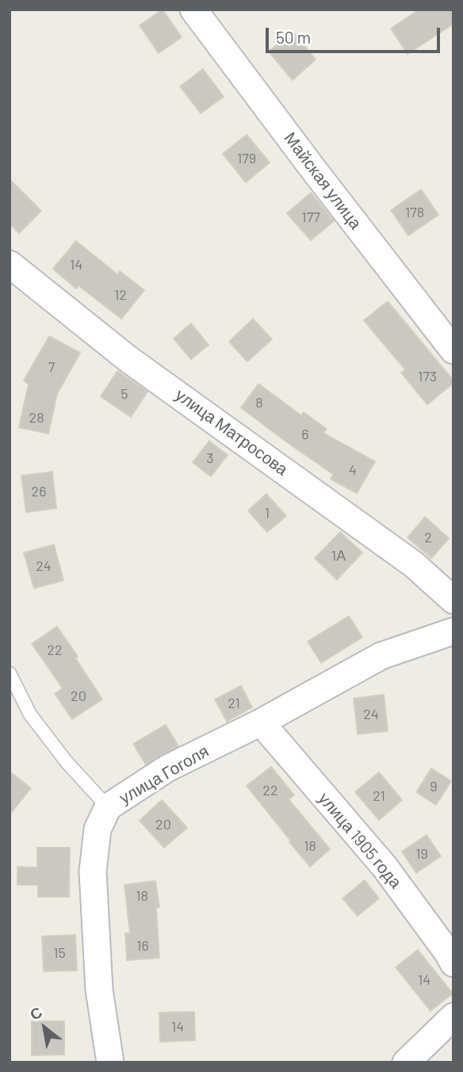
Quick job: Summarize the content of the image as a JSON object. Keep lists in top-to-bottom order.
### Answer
{
  "streets": {
    "street": [
      "Майская улица",
      "улица Матросова",
      "улица Гоголя",
      "улица 1905 года"
    ]
  },
  "crossings": [
    ["улица Гоголя", "улица 1905 года"]
  ],
  "house_numbers": [
    "179",
    "178",
    "177",
    "14",
    "12",
    "7",
    "173",
    "5",
    "8",
    "28",
    "6",
    "3",
    "4",
    "26",
    "1",
    "2",
    "1А",
    "24",
    "22",
    "20",
    "21",
    "24",
    "9",
    "22",
    "21",
    "20",
    "18",
    "19",
    "18",
    "16",
    "15",
    "14",
    "14"
  ],
  "scale_bar": "50 m",
  "north": "top left"
}
